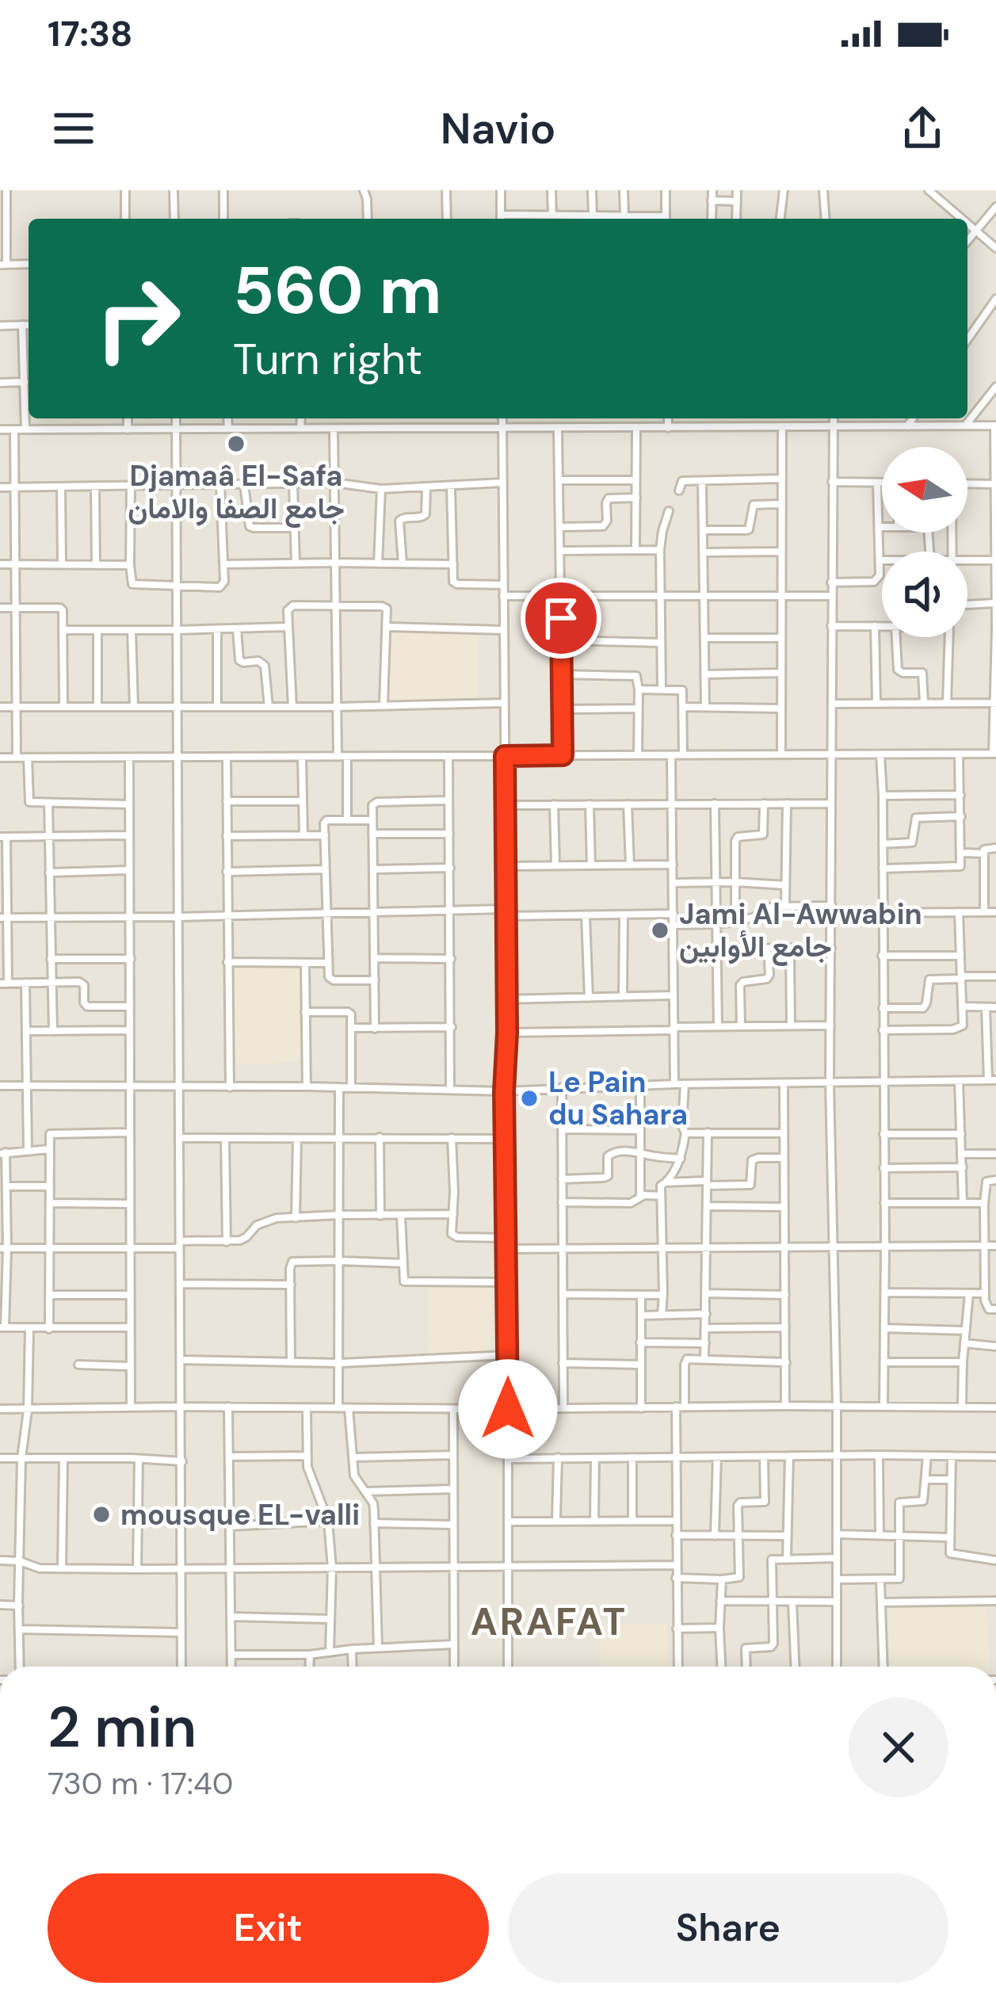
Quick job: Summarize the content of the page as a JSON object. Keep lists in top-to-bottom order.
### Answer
{
  "districts": ["ARAFAT"],
  "places": [
    "Djamaâ El-Safa جامع الصفا والامان",
    "Jami Al-Awwabin جامع الأوابين",
    "Le Pain du Sahara",
    "mousque EL-valli"
  ],
  "north": "left",
  "page": {
    "status": "17:38",
    "header": "Navio",
    "turn": ["560 m", "Turn right"],
    "heading": ["2 min", "730 m · 17:40"],
    "buttons": ["Exit", "Share"]
  }
}
